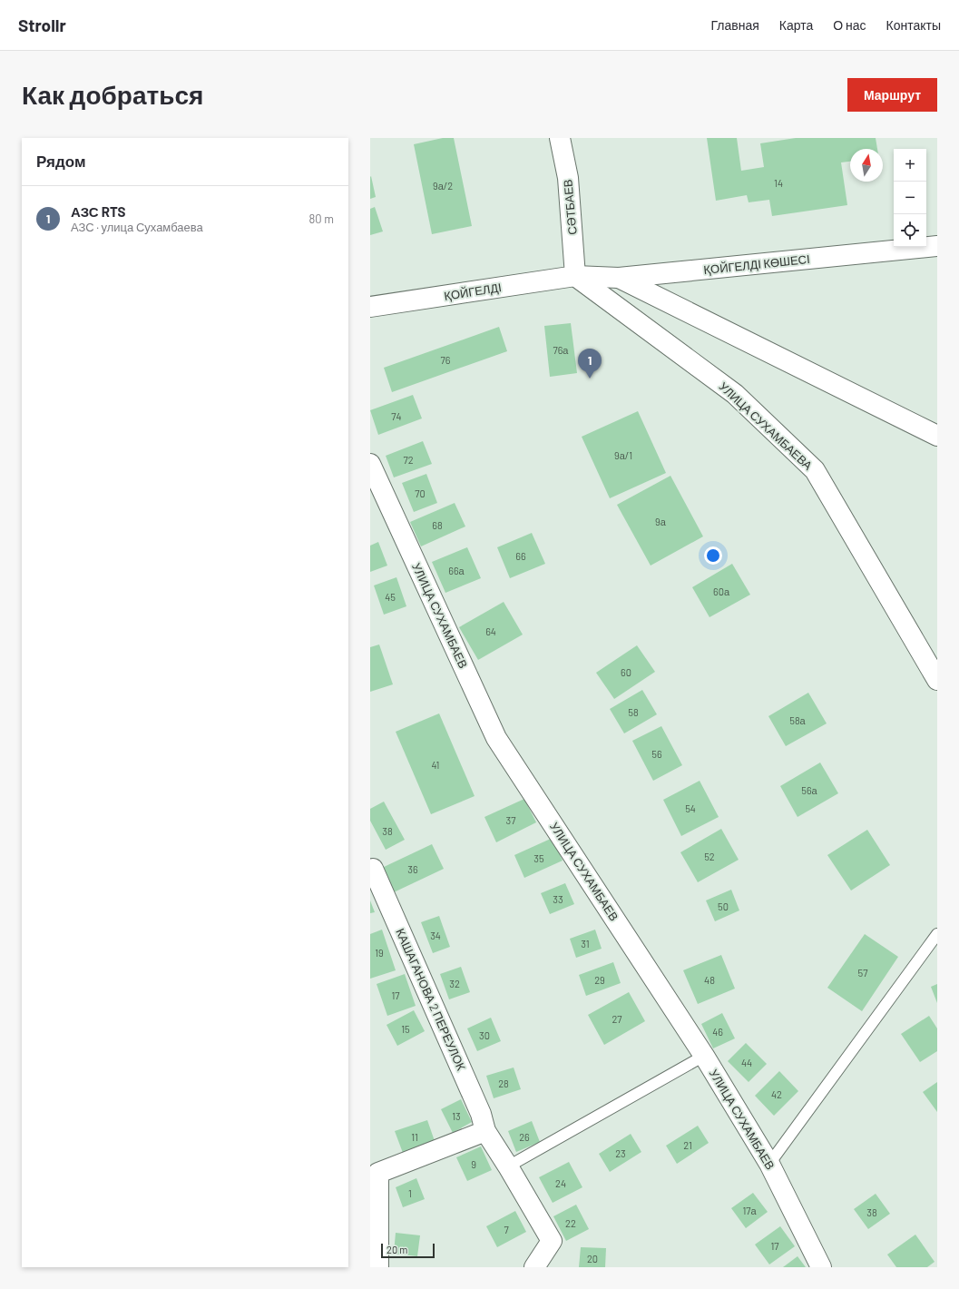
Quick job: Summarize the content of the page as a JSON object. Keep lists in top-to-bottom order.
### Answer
{
  "streets": {
    "street": [
      "СӘТБАЕВ",
      "ҚОЙГЕЛДІ КӨШЕСІ",
      "ҚОЙГЕЛДІ",
      "УЛИЦА СУХАМБАЕВА",
      "УЛИЦА СУХАМБАЕВ",
      "КАШАГАНОВА 2 ПЕРЕУЛОК"
    ]
  },
  "crossings": [
    ["СӘТБАЕВ", "ҚОЙГЕЛДІ КӨШЕСІ"],
    ["СӘТБАЕВ", "ҚОЙГЕЛДІ"],
    ["СӘТБАЕВ", "УЛИЦА СУХАМБАЕВА"],
    ["ҚОЙГЕЛДІ КӨШЕСІ", "ҚОЙГЕЛДІ"],
    ["ҚОЙГЕЛДІ КӨШЕСІ", "УЛИЦА СУХАМБАЕВА"],
    ["ҚОЙГЕЛДІ", "УЛИЦА СУХАМБАЕВА"]
  ],
  "house_numbers": [
    "14",
    "9а/2",
    "76а",
    "76",
    "74",
    "9а/1",
    "72",
    "70",
    "9а",
    "68",
    "66",
    "66а",
    "60а",
    "45",
    "64",
    "60",
    "58",
    "58а",
    "56",
    "41",
    "56а",
    "54",
    "37",
    "38",
    "52",
    "35",
    "36",
    "33",
    "50",
    "34",
    "31",
    "19",
    "57",
    "29",
    "48",
    "32",
    "17",
    "27",
    "15",
    "46",
    "30",
    "44",
    "28",
    "42",
    "13",
    "11",
    "26",
    "21",
    "23",
    "9",
    "24",
    "1",
    "17а",
    "38",
    "22",
    "7",
    "17",
    "20"
  ],
  "scale_bar": "20 m",
  "north": "top",
  "page": {
    "header": "Strollr",
    "nav": [
      "Главная",
      "Карта",
      "О нас",
      "Контакты"
    ],
    "buttons": "Маршрут",
    "title": "Как добраться",
    "heading": "Рядом",
    "map_buttons": ["+", "−"],
    "list": [
      {
        "mark": "1",
        "name": "АЗС RTS",
        "note": "АЗС · улица Сухамбаева",
        "value": "80 m"
      }
    ],
    "pins": "1",
    "scale": "20 m"
  }
}
